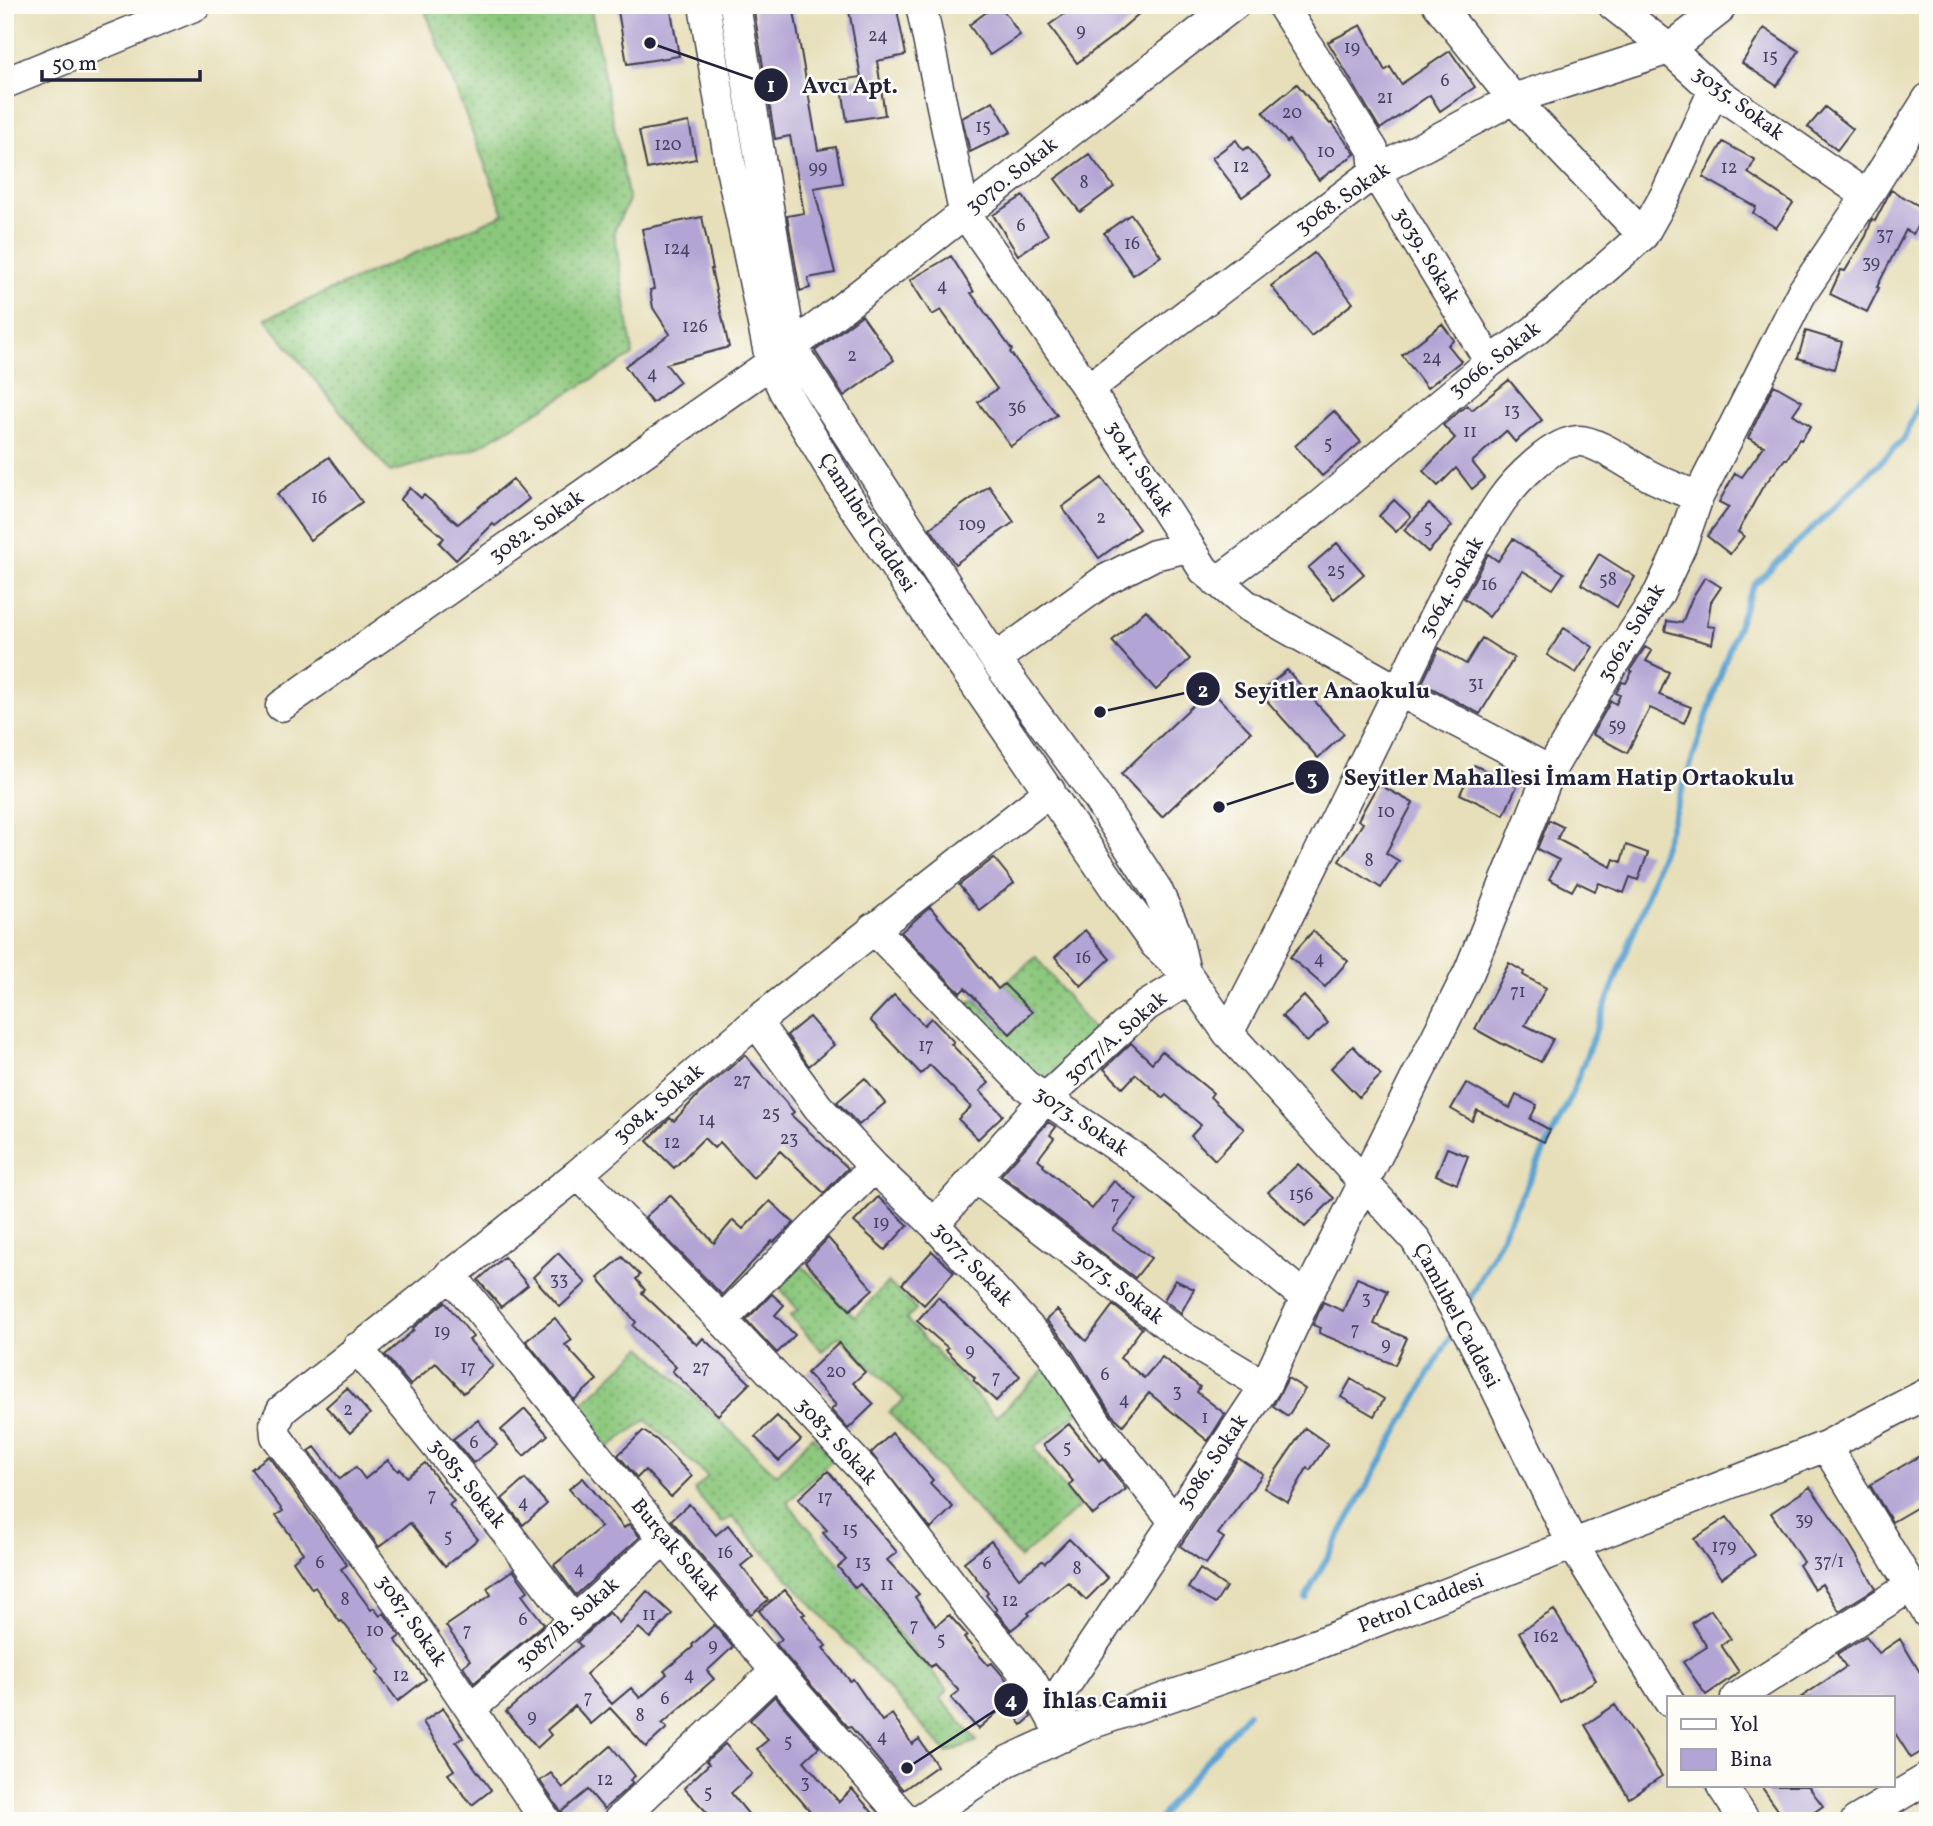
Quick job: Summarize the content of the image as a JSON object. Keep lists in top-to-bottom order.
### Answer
{
  "streets": {
    "street": [
      "3035. Sokak",
      "3070. Sokak",
      "3068. Sokak",
      "3039. Sokak",
      "3066. Sokak",
      "3041. Sokak",
      "Çamlıbel Caddesi",
      "3082. Sokak",
      "3064. Sokak",
      "3062. Sokak",
      "3077/A. Sokak",
      "3084. Sokak",
      "3073. Sokak",
      "3077. Sokak",
      "3075. Sokak",
      "3083. Sokak",
      "3086. Sokak",
      "3085. Sokak",
      "Burçak Sokak",
      "Petrol Caddesi",
      "3087. Sokak",
      "3087/B. Sokak"
    ]
  },
  "crossings": [
    ["3035. Sokak", "3068. Sokak"],
    ["3035. Sokak", "3066. Sokak"],
    ["3035. Sokak", "3062. Sokak"],
    ["3070. Sokak", "3041. Sokak"],
    ["3070. Sokak", "Çamlıbel Caddesi"],
    ["3070. Sokak", "3082. Sokak"],
    ["3068. Sokak", "3039. Sokak"],
    ["3068. Sokak", "3041. Sokak"],
    ["3039. Sokak", "3066. Sokak"],
    ["3066. Sokak", "3041. Sokak"],
    ["3041. Sokak", "3064. Sokak"],
    ["3041. Sokak", "3062. Sokak"],
    ["Çamlıbel Caddesi", "3082. Sokak"],
    ["Çamlıbel Caddesi", "3064. Sokak"],
    ["Çamlıbel Caddesi", "3062. Sokak"],
    ["Çamlıbel Caddesi", "3077/A. Sokak"],
    ["Çamlıbel Caddesi", "3084. Sokak"],
    ["Çamlıbel Caddesi", "3086. Sokak"],
    ["Çamlıbel Caddesi", "Petrol Caddesi"],
    ["3064. Sokak", "3062. Sokak"],
    ["3062. Sokak", "3086. Sokak"],
    ["3077/A. Sokak", "3073. Sokak"],
    ["3077/A. Sokak", "3077. Sokak"],
    ["3077/A. Sokak", "3075. Sokak"],
    ["3084. Sokak", "3073. Sokak"],
    ["3084. Sokak", "3077. Sokak"],
    ["3084. Sokak", "3083. Sokak"],
    ["3084. Sokak", "3085. Sokak"],
    ["3084. Sokak", "Burçak Sokak"],
    ["3084. Sokak", "3087. Sokak"],
    ["3073. Sokak", "3086. Sokak"],
    ["3077. Sokak", "3086. Sokak"],
    ["3075. Sokak", "3086. Sokak"],
    ["3083. Sokak", "3086. Sokak"],
    ["3083. Sokak", "Petrol Caddesi"],
    ["3086. Sokak", "Petrol Caddesi"],
    ["3085. Sokak", "3087/B. Sokak"],
    ["Burçak Sokak", "3087/B. Sokak"],
    ["3087. Sokak", "3087/B. Sokak"]
  ],
  "places": [
    "Avcı Apt.",
    "Seyitler Anaokulu",
    "Seyitler Mahallesi İmam Hatip Ortaokulu",
    "İhlas Camii"
  ],
  "house_numbers": [
    "9",
    "24",
    "19",
    "15",
    "6",
    "21",
    "20",
    "15",
    "120",
    "10",
    "12",
    "99",
    "12",
    "8",
    "6",
    "37",
    "16",
    "124",
    "39",
    "4",
    "126",
    "2",
    "24",
    "4",
    "36",
    "13",
    "11",
    "5",
    "16",
    "2",
    "109",
    "5",
    "25",
    "58",
    "16",
    "31",
    "59",
    "10",
    "8",
    "16",
    "4",
    "71",
    "17",
    "27",
    "25",
    "14",
    "23",
    "12",
    "156",
    "7",
    "19",
    "33",
    "3",
    "7",
    "19",
    "9",
    "9",
    "17",
    "27",
    "20",
    "6",
    "7",
    "3",
    "4",
    "2",
    "1",
    "6",
    "5",
    "7",
    "17",
    "4",
    "39",
    "15",
    "5",
    "179",
    "16",
    "37/1",
    "6",
    "13",
    "6",
    "4",
    "8",
    "11",
    "8",
    "12",
    "11",
    "6",
    "7",
    "10",
    "7",
    "162",
    "5",
    "9",
    "4",
    "12",
    "7",
    "6",
    "8",
    "9",
    "4",
    "5",
    "12",
    "3",
    "5"
  ],
  "legend": ["Yol", "Bina"],
  "scale_bar": "50 m"
}
